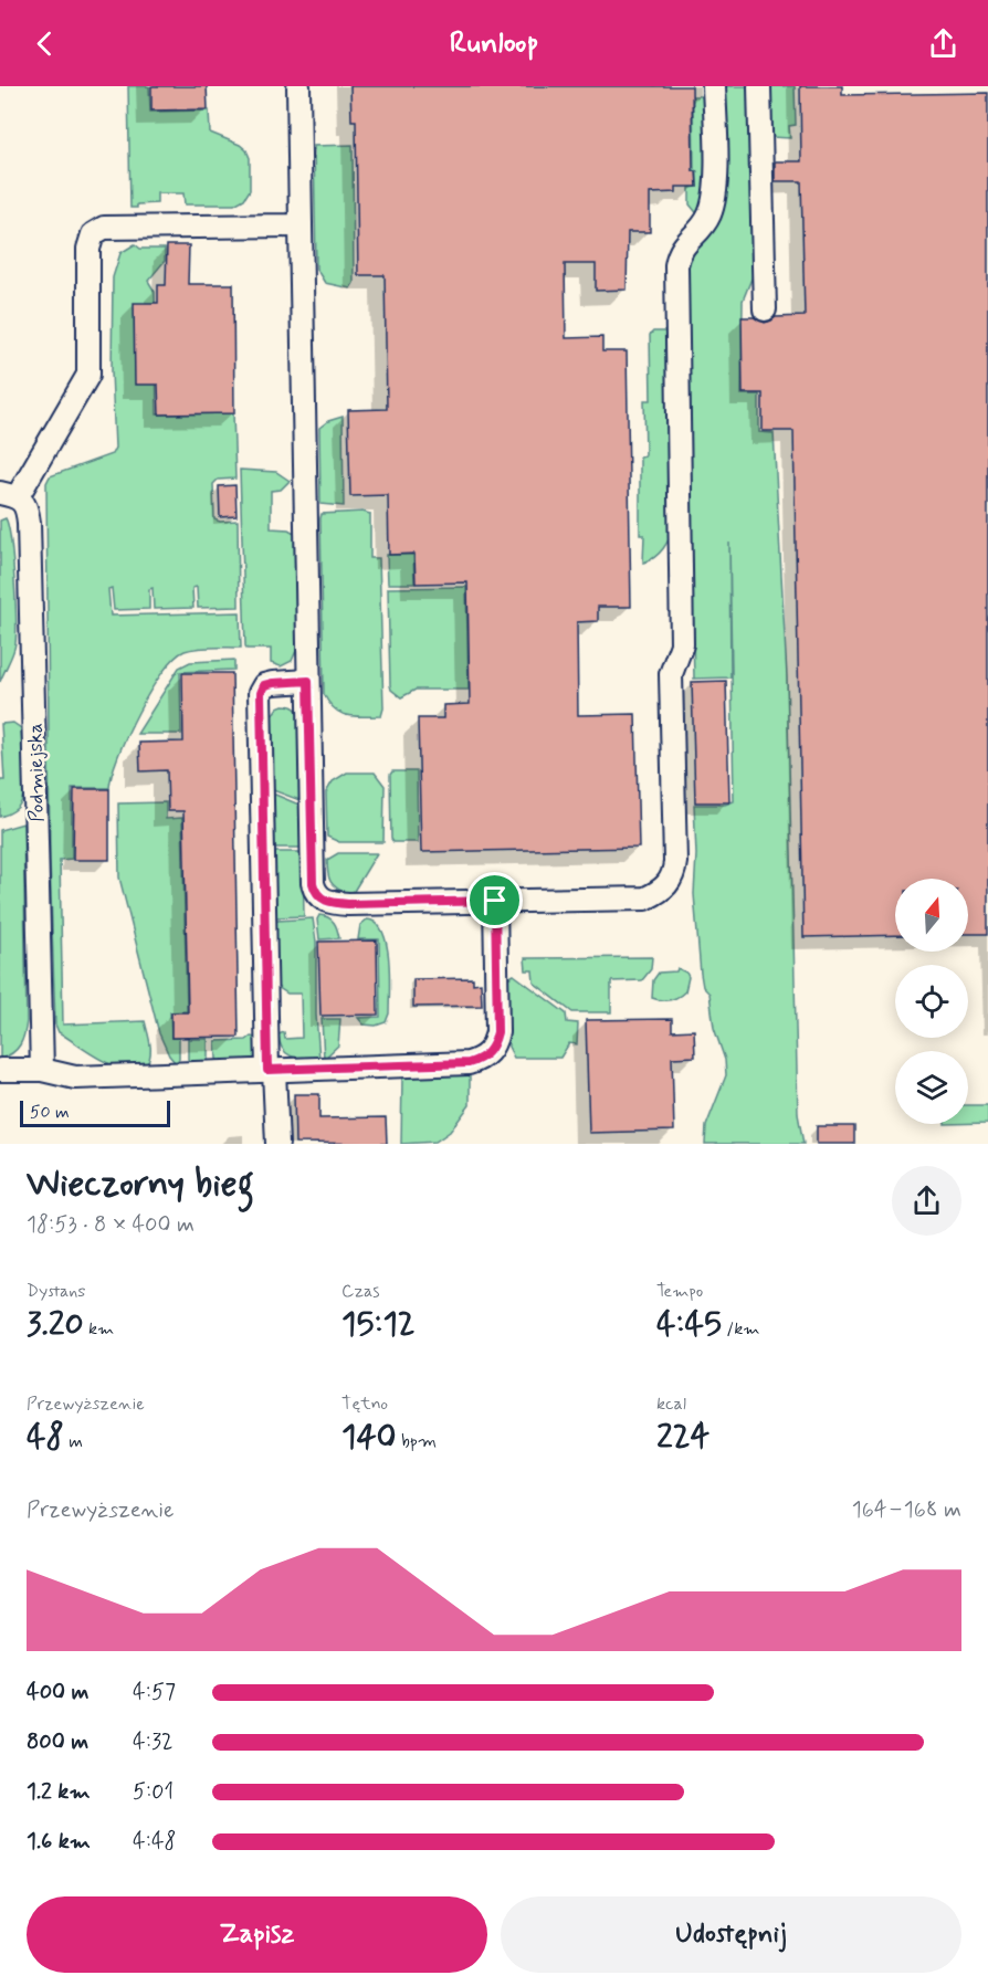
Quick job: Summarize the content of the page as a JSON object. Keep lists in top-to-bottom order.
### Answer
{
  "streets": {
    "street": ["Podmiejska"]
  },
  "scale_bar": "50 m",
  "north": "top",
  "page": {
    "header": "Runloop",
    "scale": "50 m",
    "heading": ["Wieczorny bieg", "18:53 · 8 × 400 m"],
    "stats": [
      ["Dystans", "3.20 km"],
      ["Czas", "15:12"],
      ["Tempo", "4:45 /km"],
      ["Przewyższenie", "48 m"],
      ["Tętno", "140 bpm"],
      ["kcal", "224"]
    ],
    "chart": ["Przewyższenie", "164–168 m"],
    "list": [
      {
        "name": "400 m",
        "note": "4:57"
      },
      {
        "name": "800 m",
        "note": "4:32"
      },
      {
        "name": "1.2 km",
        "note": "5:01"
      },
      {
        "name": "1.6 km",
        "note": "4:48"
      }
    ],
    "buttons": ["Zapisz", "Udostępnij"]
  }
}
